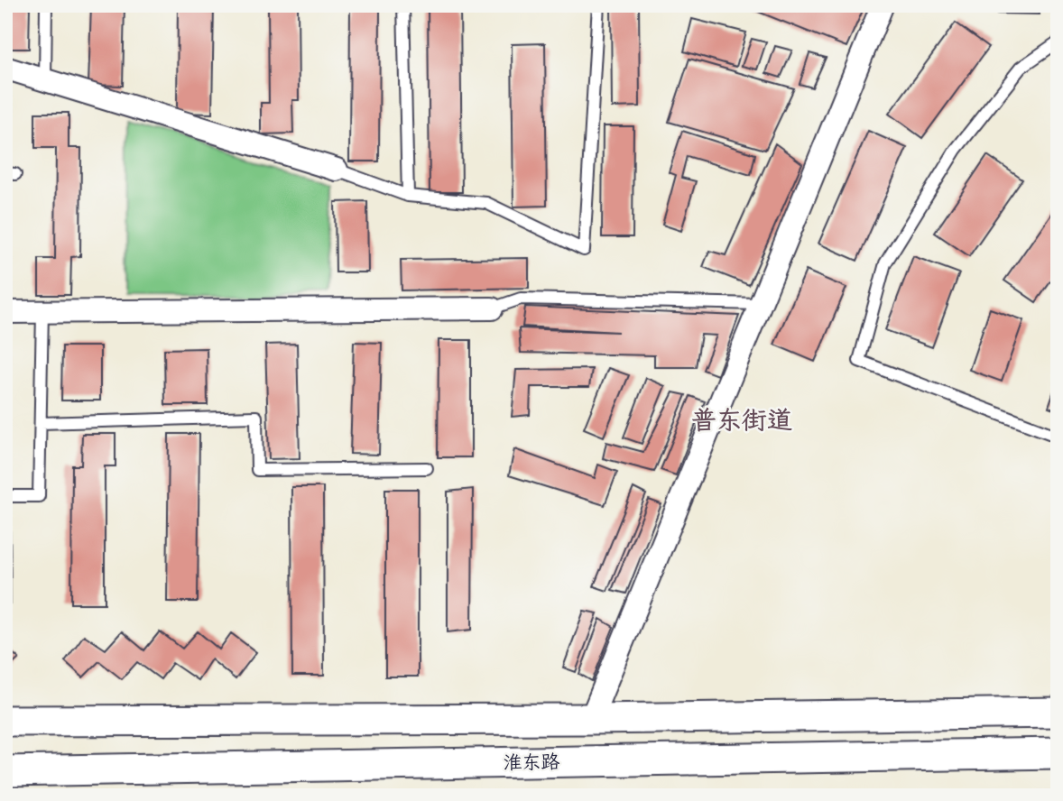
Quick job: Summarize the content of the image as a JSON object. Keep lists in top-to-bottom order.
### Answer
{
  "streets": {
    "main road": ["淮东路"]
  },
  "districts": ["普东街道"]
}
